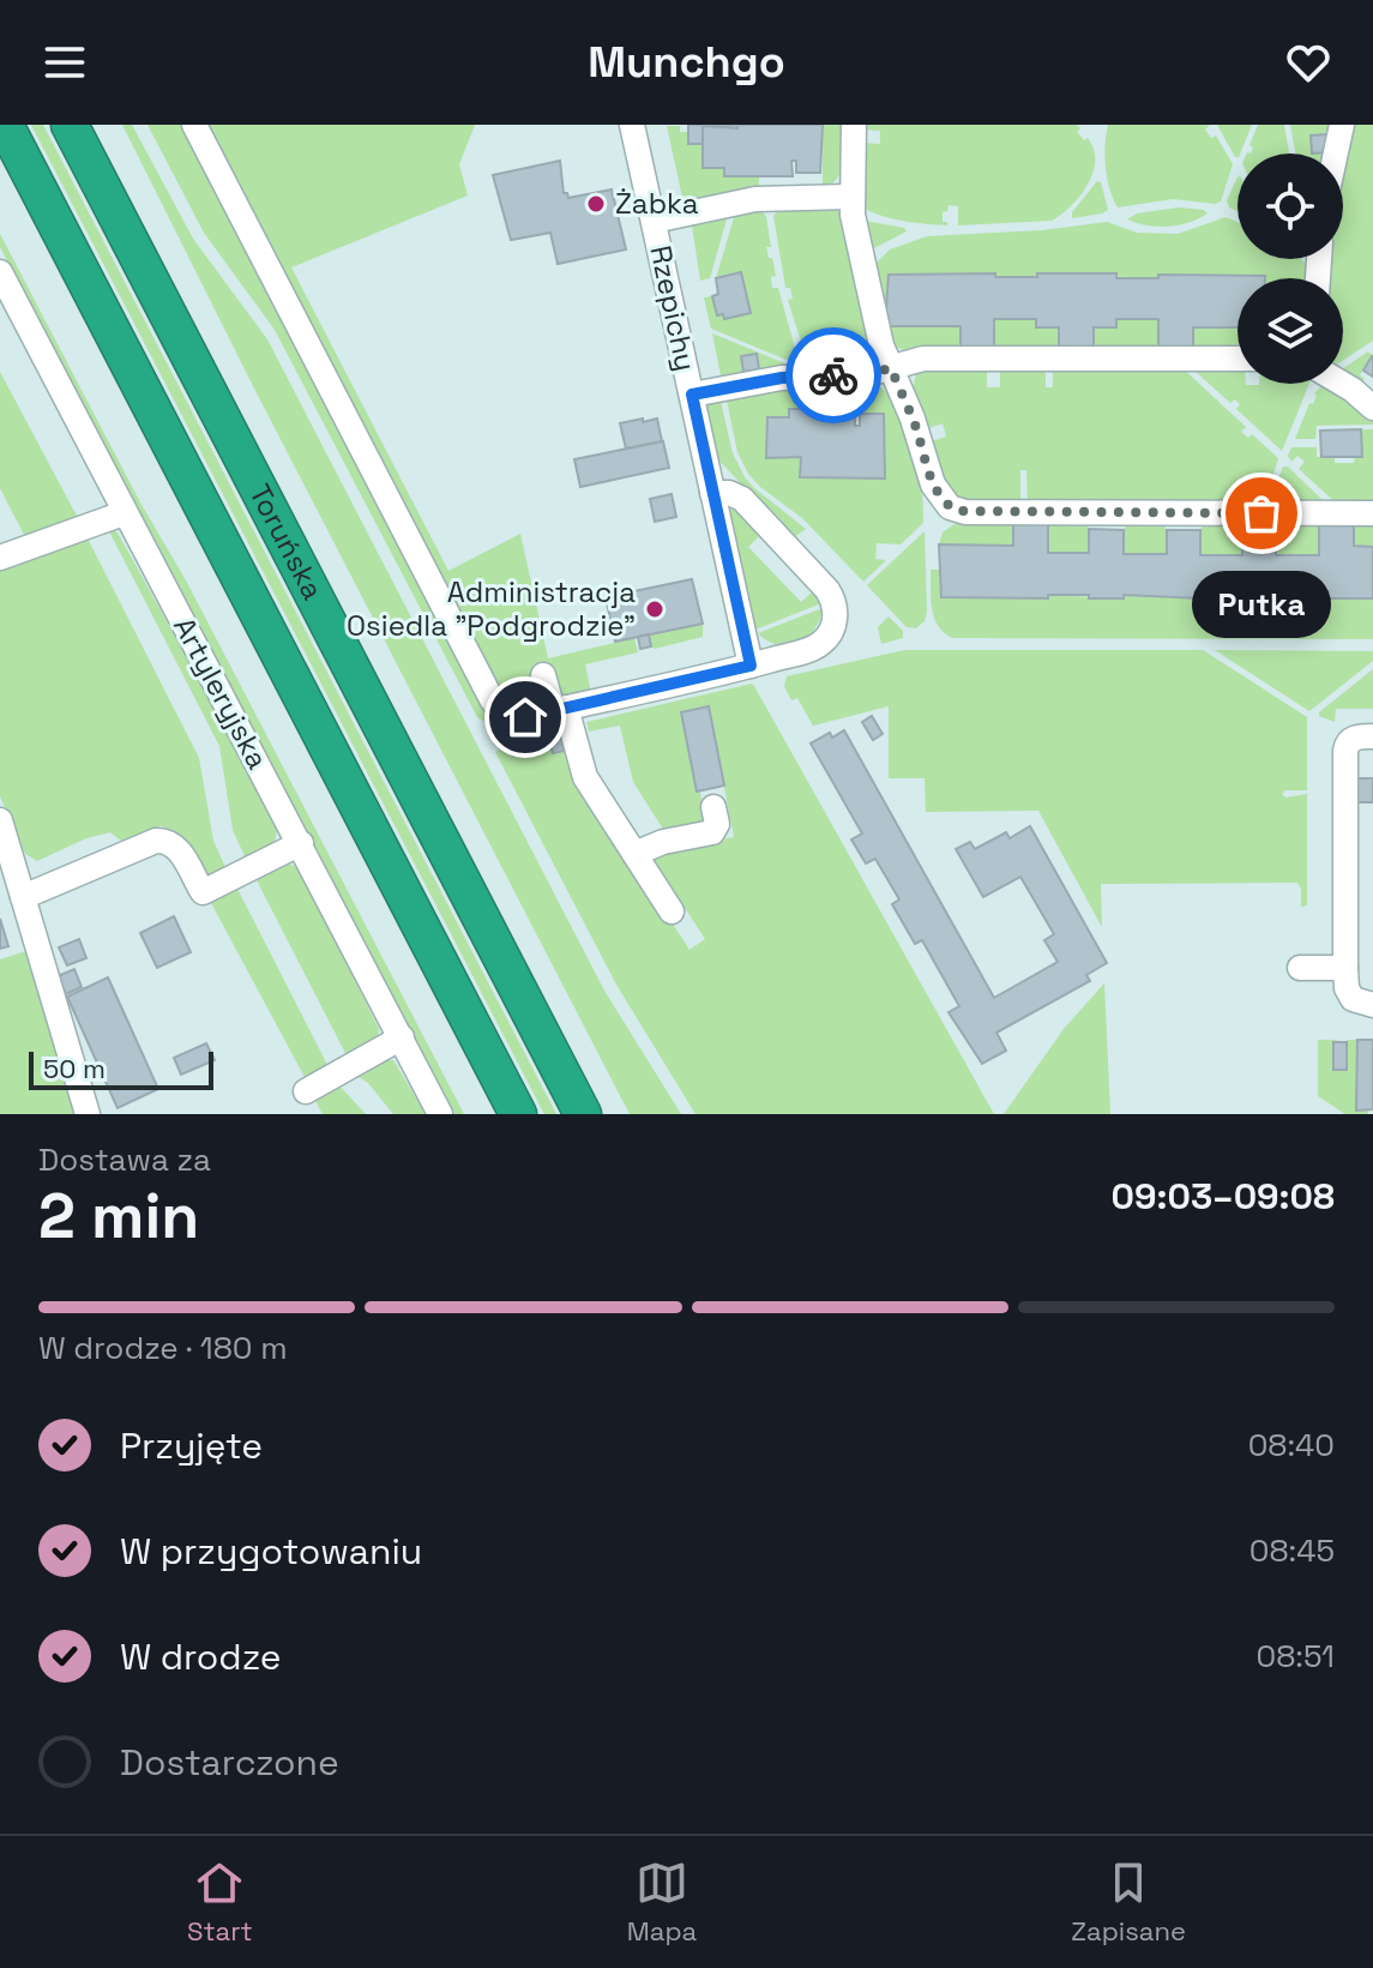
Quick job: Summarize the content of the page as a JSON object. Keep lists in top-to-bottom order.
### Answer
{
  "streets": {
    "highway": ["Toruńska"],
    "street": ["Rzepichy", "Artyleryjska"]
  },
  "places": ["Żabka", "Putka", "Administracja Osiedla \"Podgrodzie\""],
  "scale_bar": "50 m",
  "page": {
    "header": "Munchgo",
    "bubble": "Putka",
    "scale": "50 m",
    "heading": ["2 min", "Dostawa za", "09:03–09:08"],
    "bar": "W drodze · 180 m",
    "list": [
      ["Przyjęte", "08:40"],
      ["W przygotowaniu", "08:45"],
      ["W drodze", "08:51"],
      "Dostarczone"
    ],
    "tabs": ["Start", "Mapa", "Zapisane"]
  }
}
